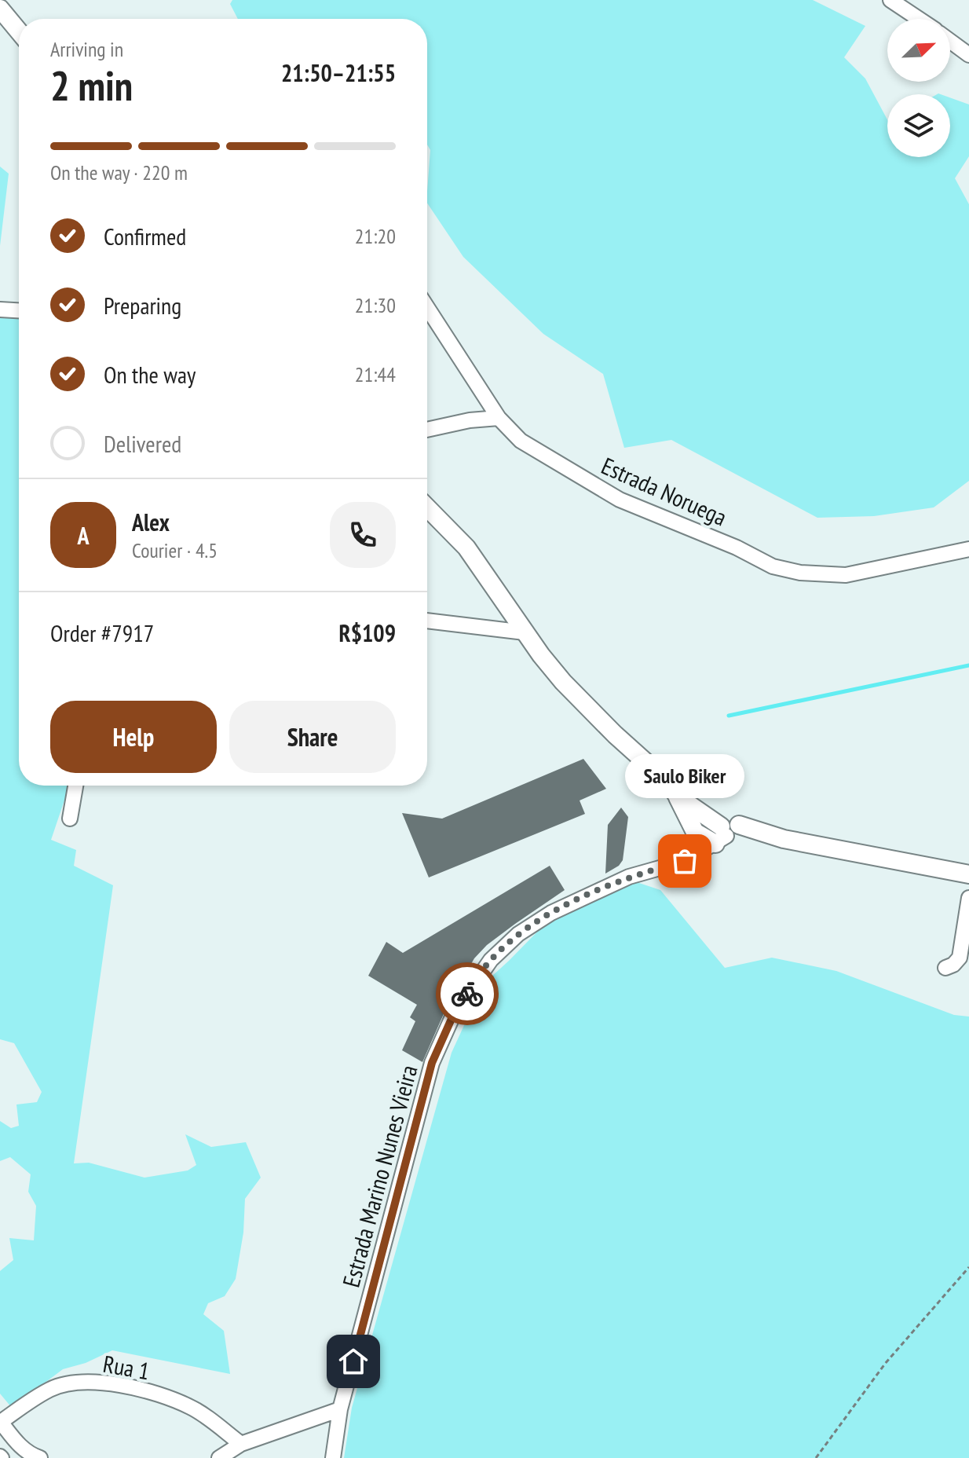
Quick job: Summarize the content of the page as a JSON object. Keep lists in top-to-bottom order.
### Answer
{
  "streets": {
    "street": ["Estrada Noruega", "Estrada Marino Nunes Vieira", "Rua 1"]
  },
  "places": ["Saulo Biker"],
  "north": "top right",
  "page": {
    "heading": ["2 min", "Arriving in", "21:50–21:55"],
    "panel": [
      "Alex",
      "Courier · 4.5",
      "Order #7917",
      "R$109"
    ],
    "bar": "On the way · 220 m",
    "list": [
      ["Confirmed", "21:20"],
      ["Preparing", "21:30"],
      ["On the way", "21:44"],
      "Delivered"
    ],
    "round": "A",
    "buttons": ["Help", "Share"],
    "bubble": "Saulo Biker"
  }
}
